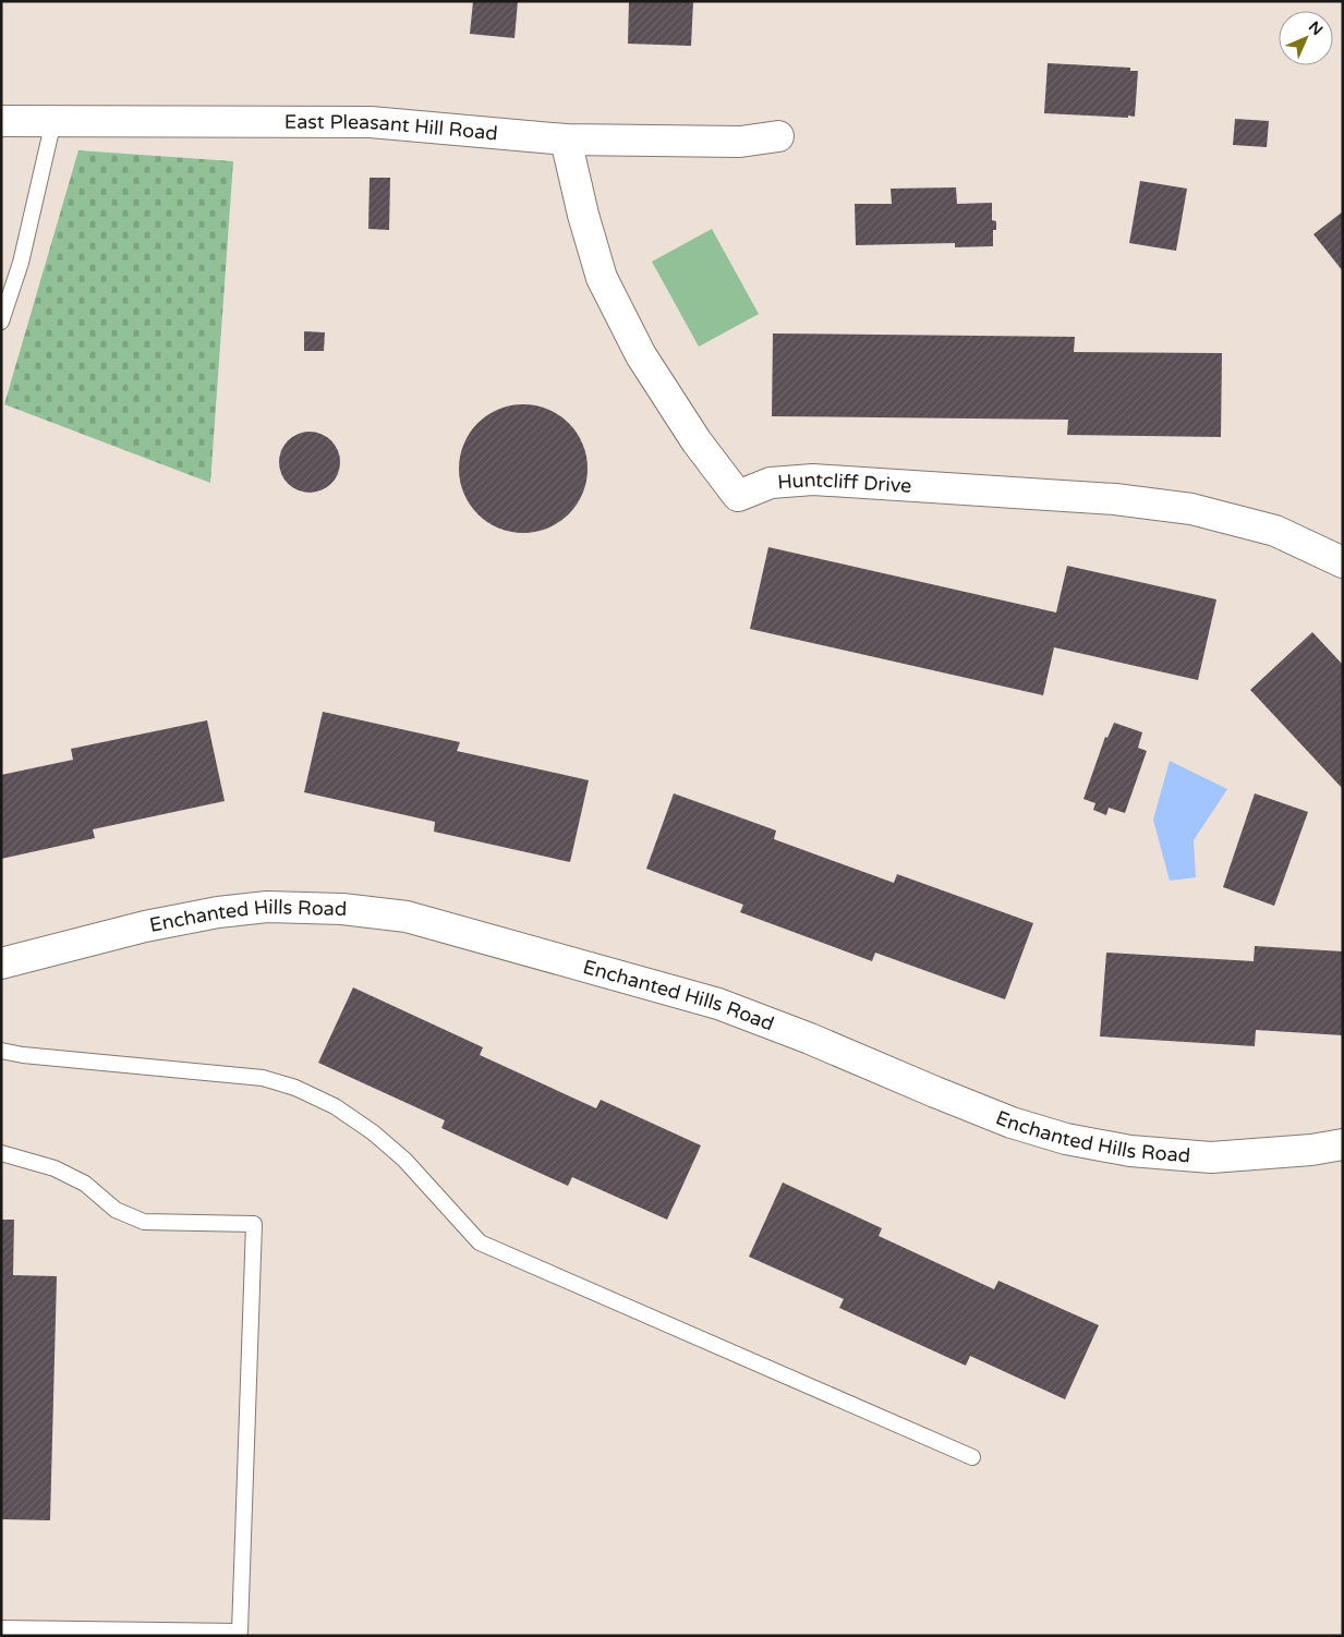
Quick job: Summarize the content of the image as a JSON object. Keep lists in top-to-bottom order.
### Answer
{
  "streets": {
    "street": ["East Pleasant Hill Road", "Huntcliff Drive", "Enchanted Hills Road"]
  },
  "crossings": [
    ["East Pleasant Hill Road", "Huntcliff Drive"]
  ],
  "north": "top right"
}
